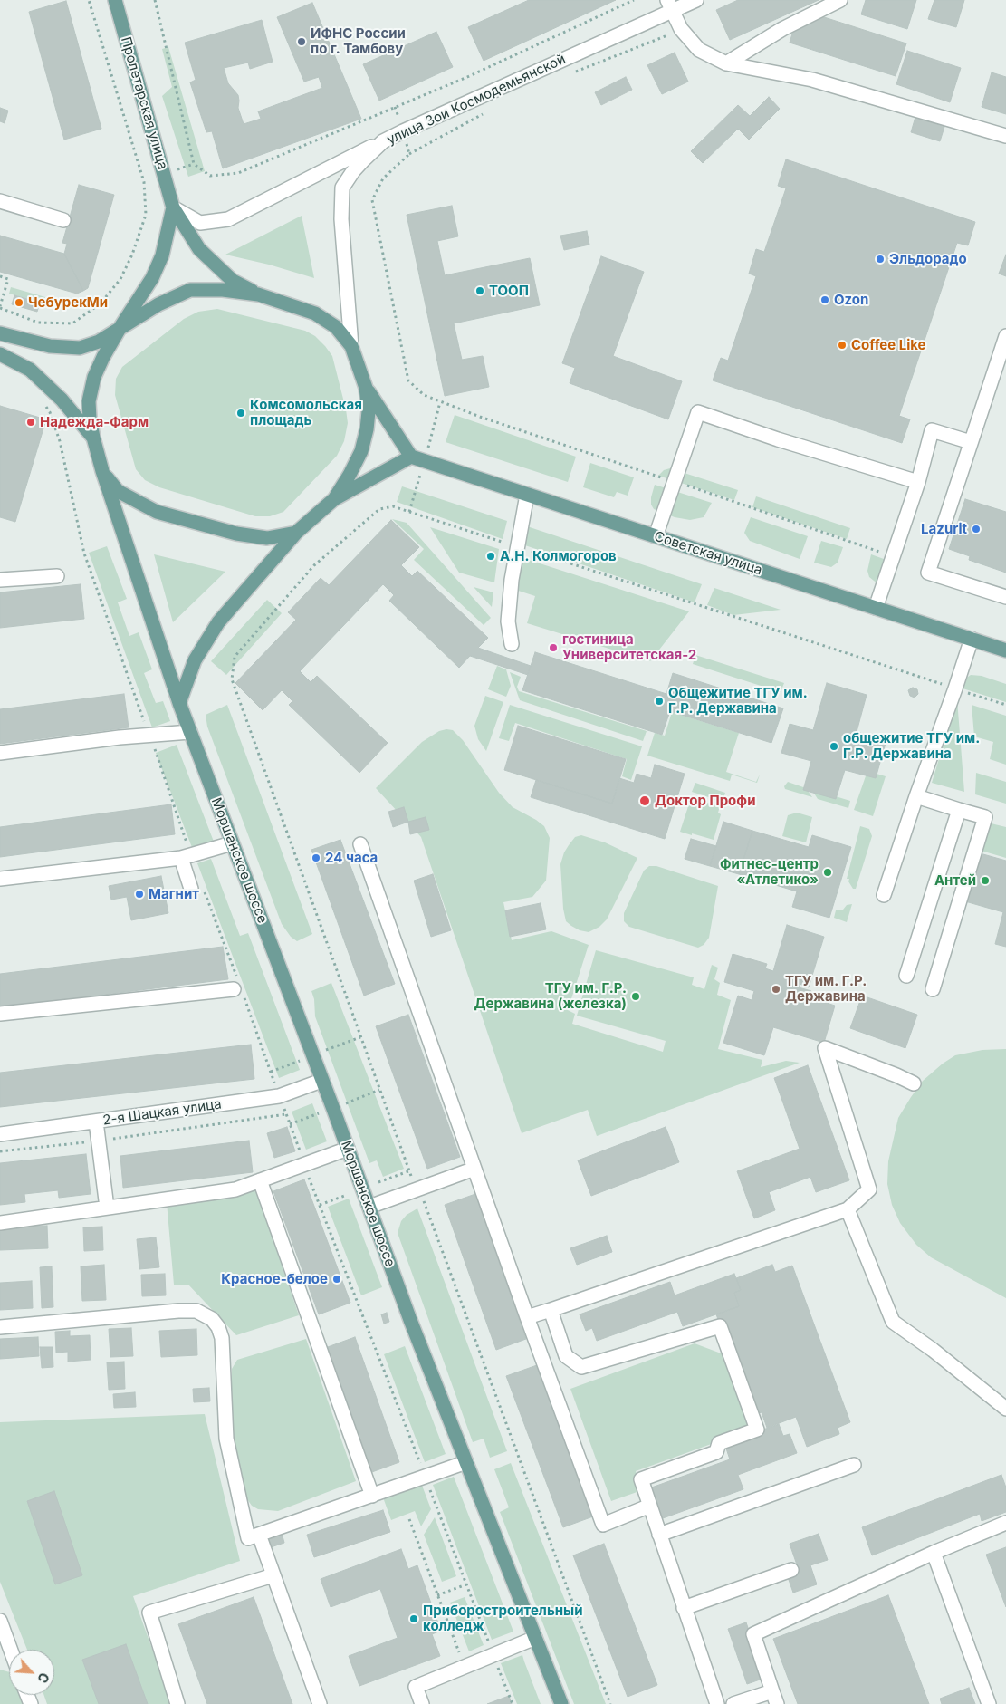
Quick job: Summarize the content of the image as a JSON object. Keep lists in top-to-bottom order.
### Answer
{
  "streets": {
    "main road": ["Пролетарская улица", "Советская улица", "Моршанское шоссе"],
    "street": ["улица Зои Космодемьянской", "2-я Шацкая улица"]
  },
  "crossings": [
    ["Пролетарская улица", "Моршанское шоссе"],
    ["Моршанское шоссе", "2-я Шацкая улица"]
  ],
  "places": [
    "ИФНС России по г. Тамбову",
    "Эльдорадо",
    "ТООП",
    "Ozon",
    "ЧебурекМи",
    "Coffee Like",
    "Комсомольская площадь",
    "Надежда-Фарм",
    "Lazurit",
    "А.Н. Колмогоров",
    "гостиница Университетская-2",
    "Общежитие ТГУ им. Г.Р. Державина",
    "общежитие ТГУ им. Г.Р. Державина",
    "Доктор Профи",
    "24 часа",
    "Фитнес-центр «Атлетико»",
    "Антей",
    "Магнит",
    "ТГУ им. Г.Р. Державина",
    "ТГУ им. Г.Р. Державина (железка)",
    "Красное-белое",
    "Приборостроительный колледж"
  ],
  "north": "bottom right"
}
